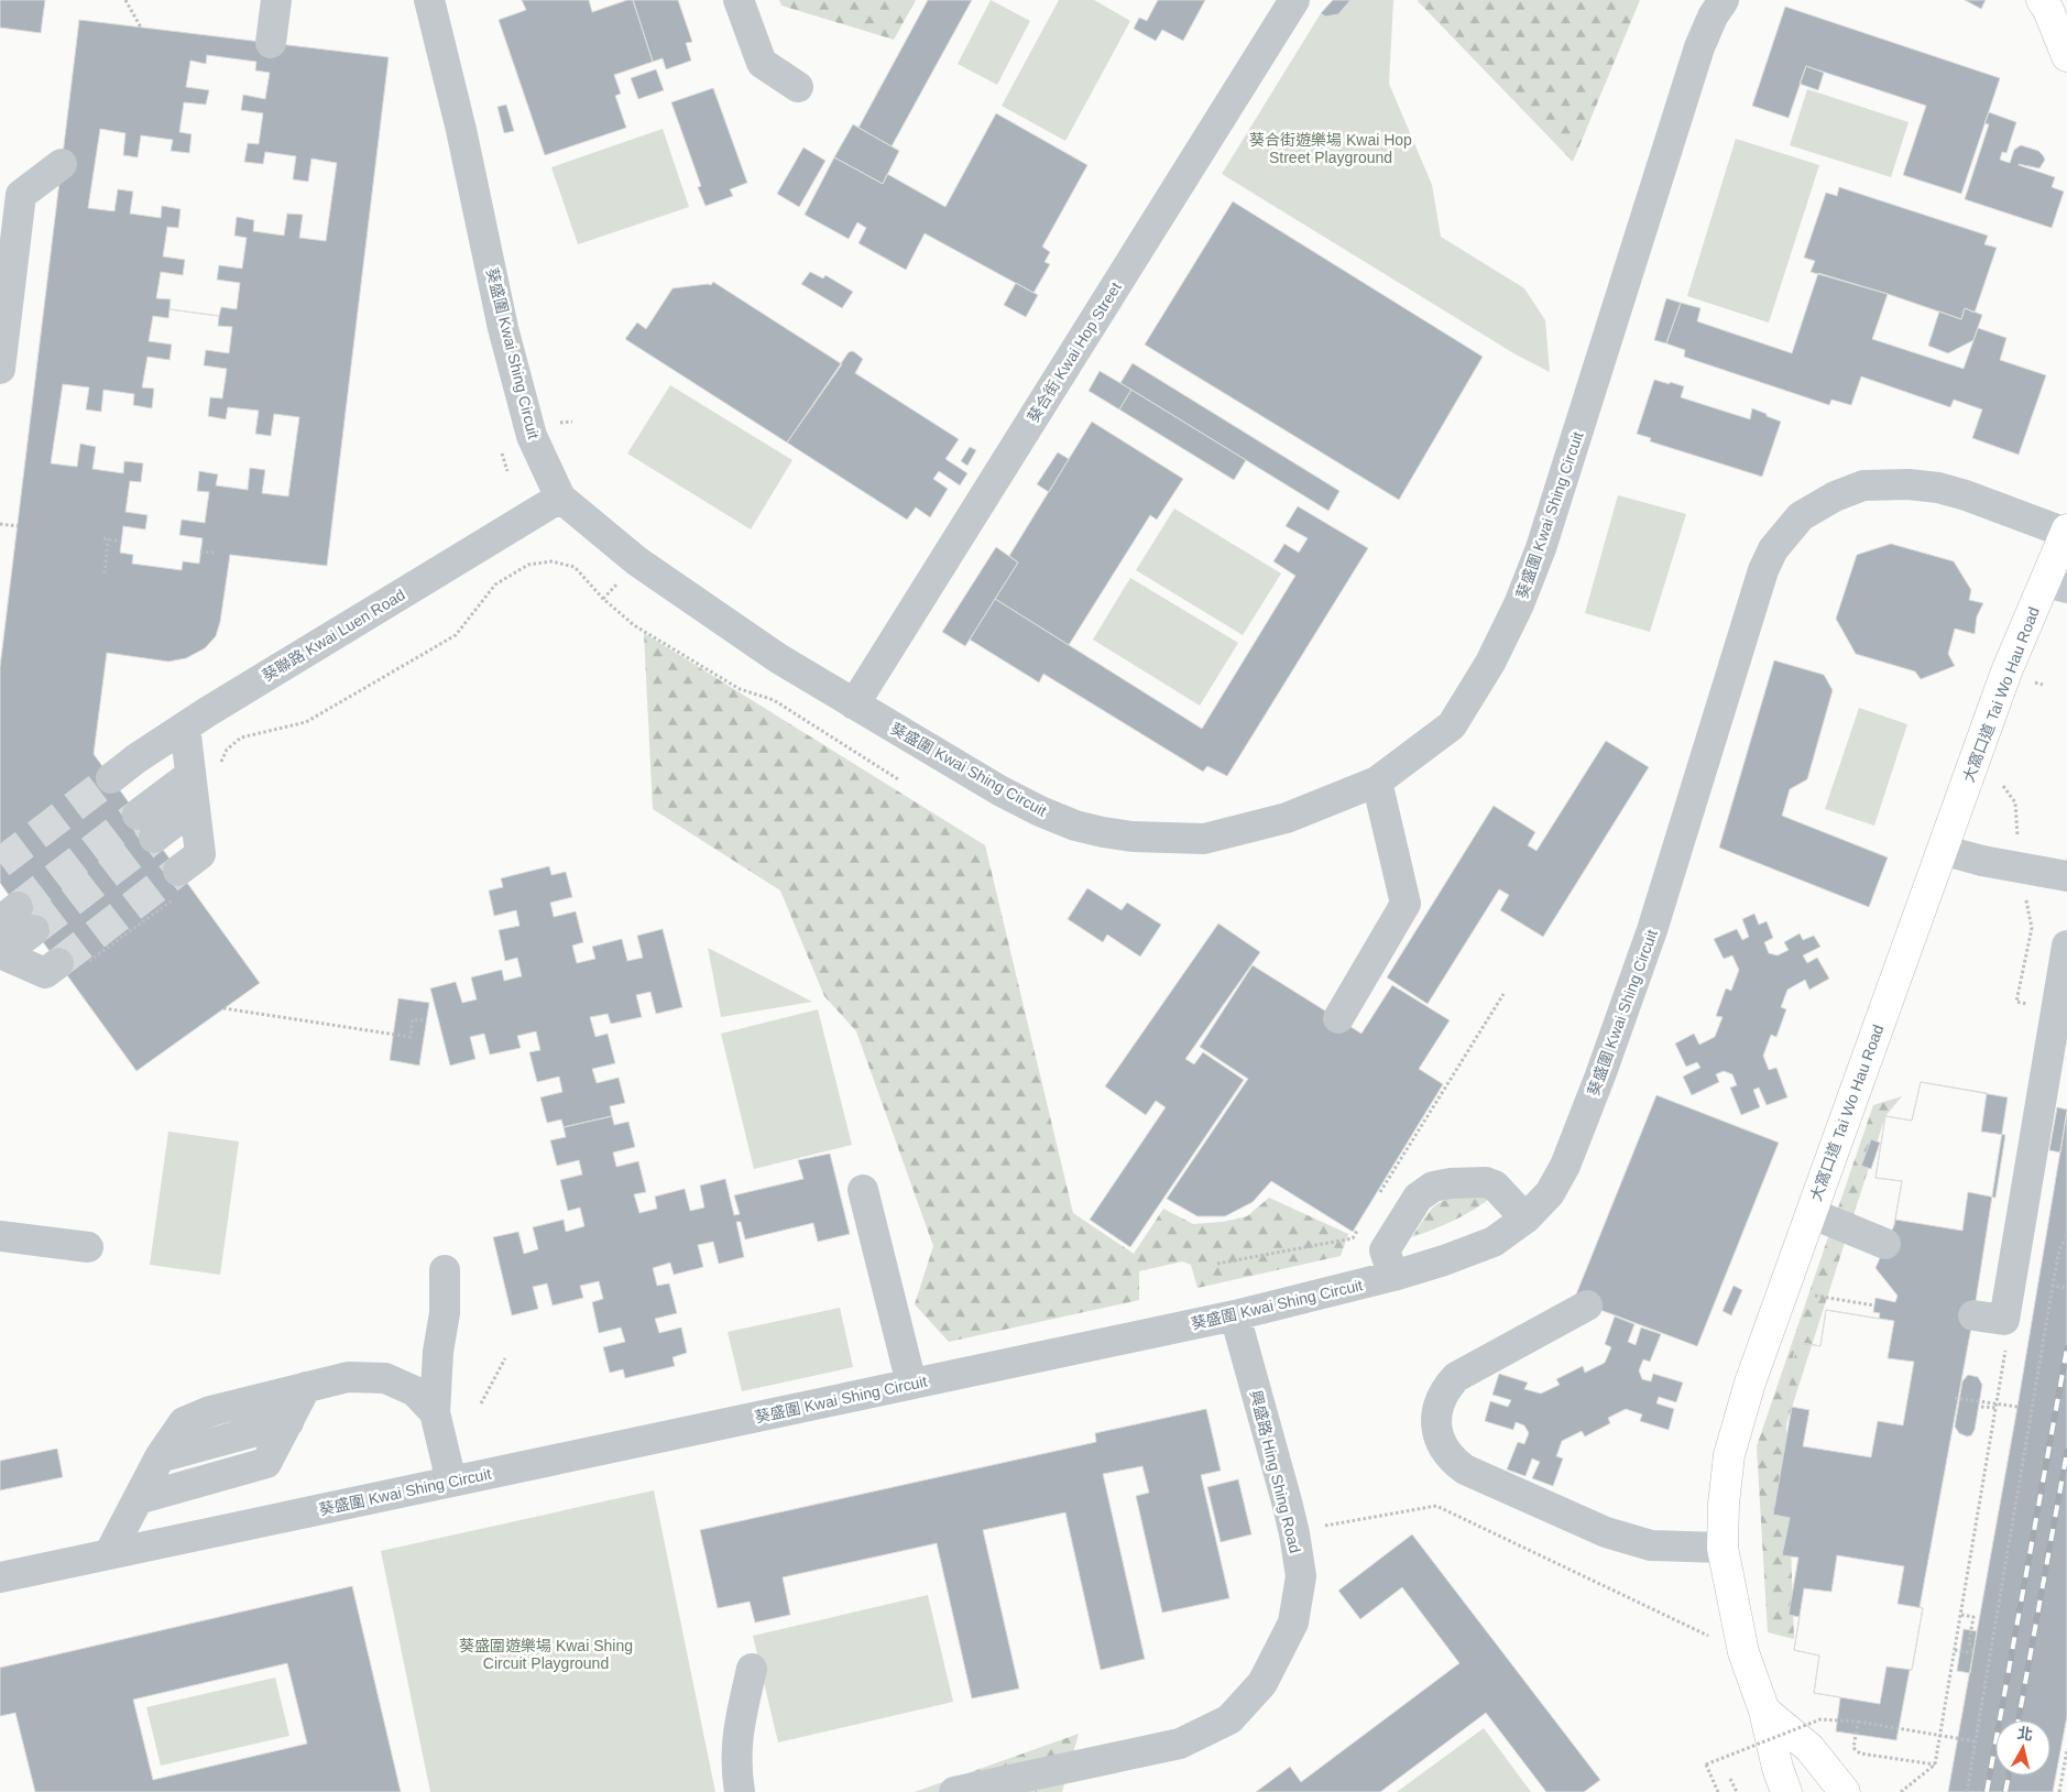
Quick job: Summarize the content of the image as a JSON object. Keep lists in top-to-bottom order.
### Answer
{
  "streets": {
    "main road": ["大窩口道 Tai Wo Hau Road"],
    "street": [
      "葵合街 Kwai Hop Street",
      "葵盛圍 Kwai Shing Circuit",
      "葵聯路 Kwai Luen Road",
      "興盛路 Hing Shing Road"
    ]
  },
  "crossings": [
    ["葵合街 Kwai Hop Street", "葵盛圍 Kwai Shing Circuit"],
    ["葵盛圍 Kwai Shing Circuit", "葵聯路 Kwai Luen Road"],
    ["葵盛圍 Kwai Shing Circuit", "大窩口道 Tai Wo Hau Road"],
    ["葵盛圍 Kwai Shing Circuit", "興盛路 Hing Shing Road"]
  ],
  "parks": ["葵合街遊樂場 Kwai Hop Street Playground", "葵盛圍遊樂場 Kwai Shing Circuit Playground"],
  "north": "top"
}
